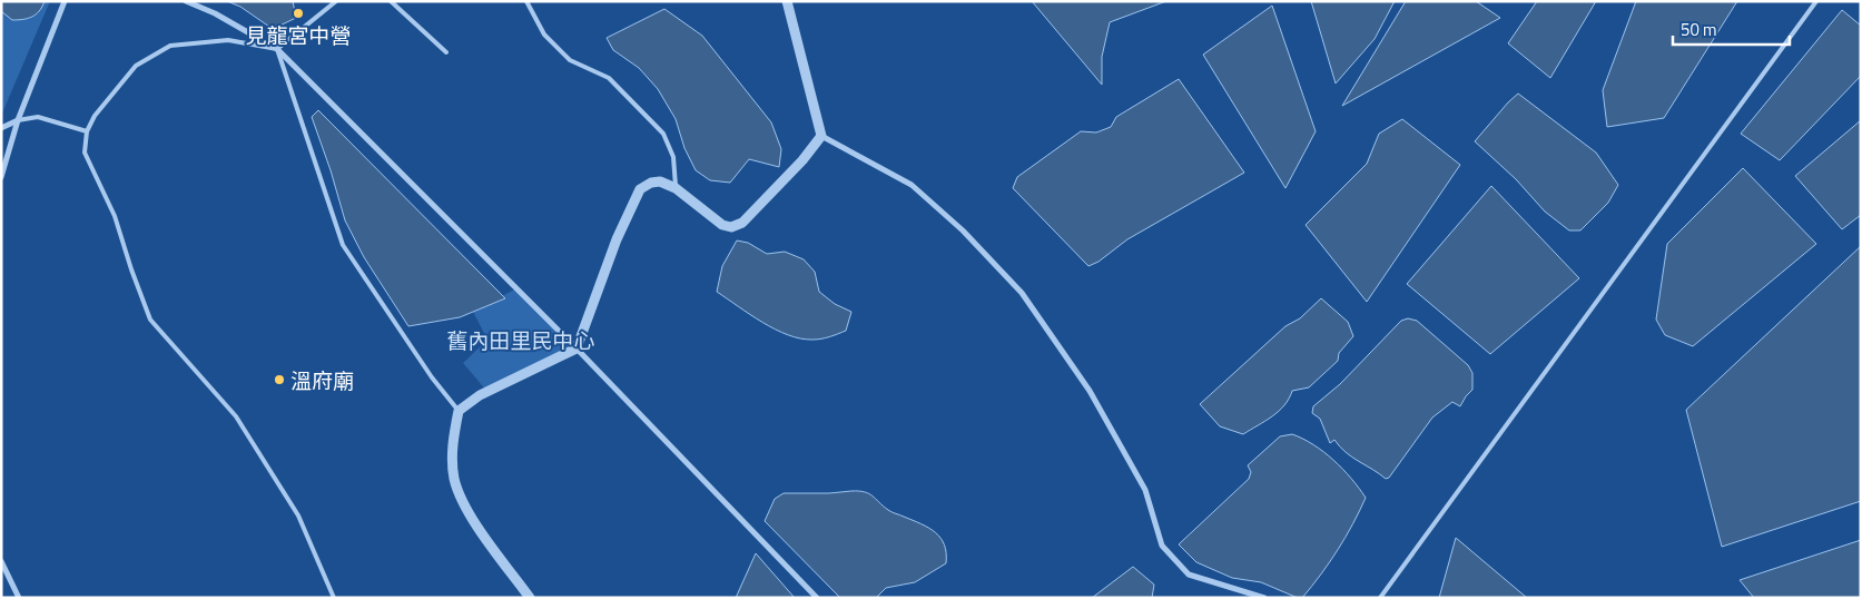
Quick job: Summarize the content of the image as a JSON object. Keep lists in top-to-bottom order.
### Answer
{
  "parks": ["舊內田里民中心"],
  "places": ["見龍宮中營", "溫府廟"],
  "scale_bar": "50 m"
}
